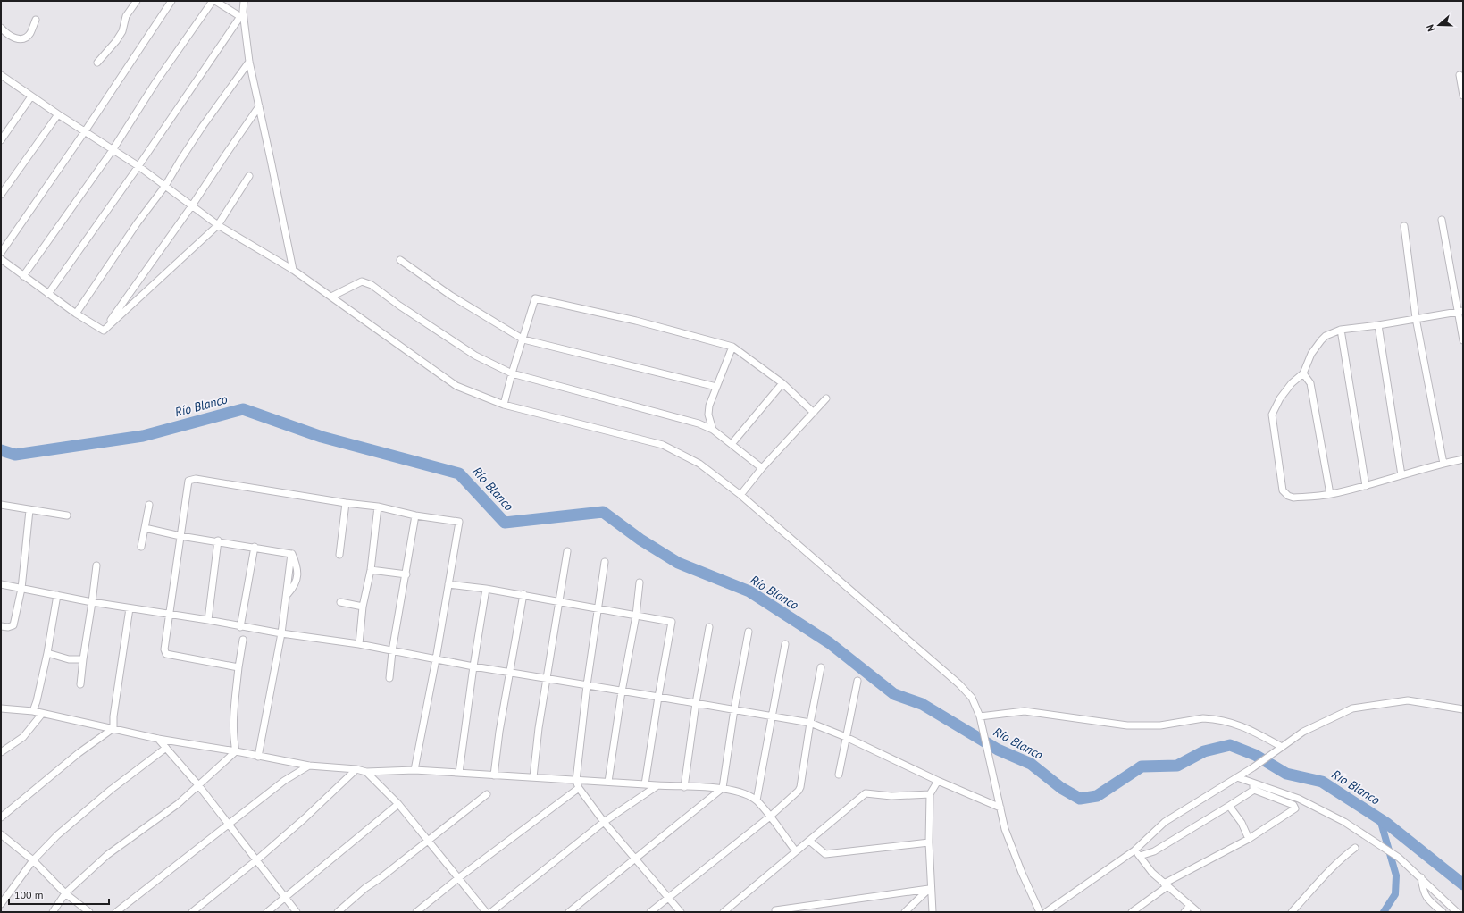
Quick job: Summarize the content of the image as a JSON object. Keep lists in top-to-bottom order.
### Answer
{
  "water": ["Río Blanco"],
  "scale_bar": "100 m",
  "north": "left"
}
